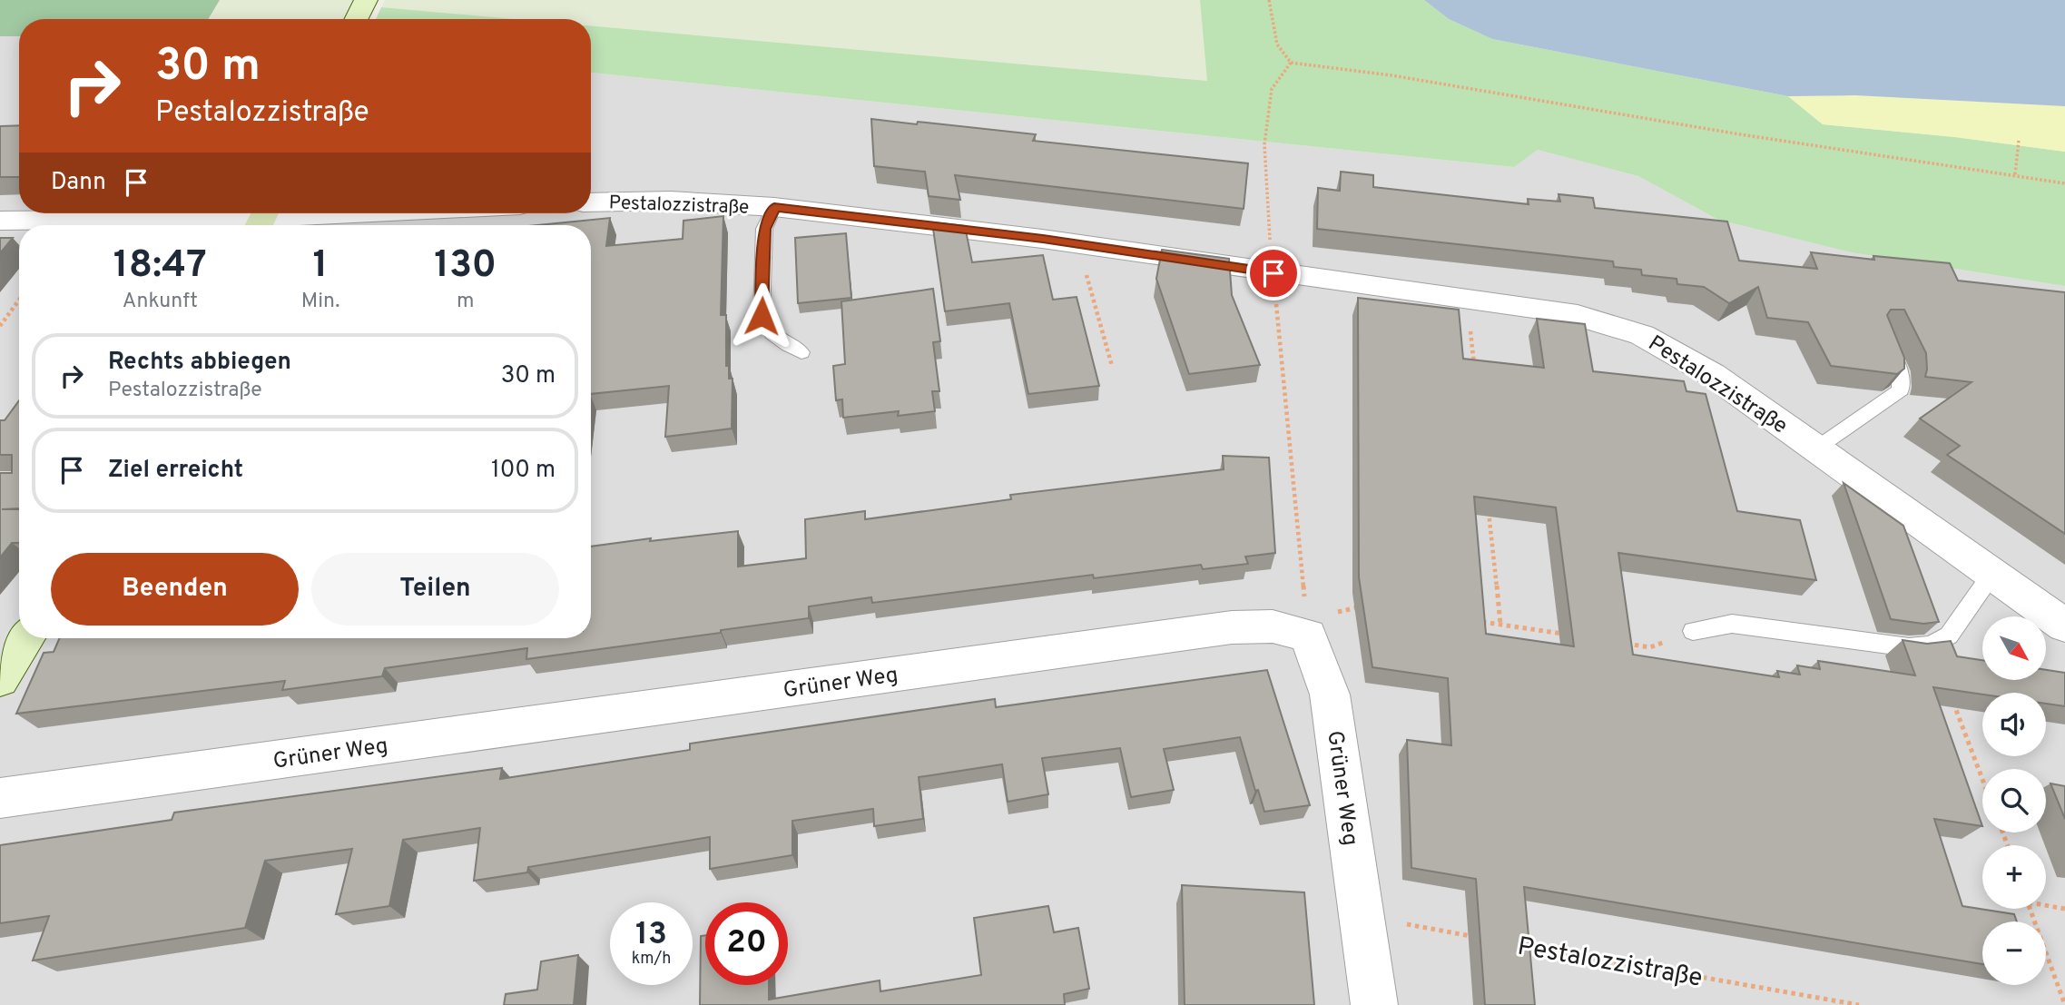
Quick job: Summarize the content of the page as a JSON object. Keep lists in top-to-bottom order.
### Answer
{
  "streets": {
    "street": ["Pestalozzistraße", "Grüner Weg"]
  },
  "north": "bottom right",
  "page": {
    "turn": ["30 m", "Pestalozzistraße"],
    "then": "Dann",
    "eta": [
      "18:47",
      "Ankunft",
      "1",
      "Min.",
      "130",
      "m"
    ],
    "list": [
      {
        "name": "Rechts abbiegen",
        "note": "Pestalozzistraße",
        "value": "30 m"
      },
      {
        "name": "Ziel erreicht",
        "value": "100 m"
      }
    ],
    "buttons": ["Beenden", "Teilen"],
    "map_buttons": ["+", "−"],
    "speed": "13 km/h",
    "limit": "20"
  }
}
